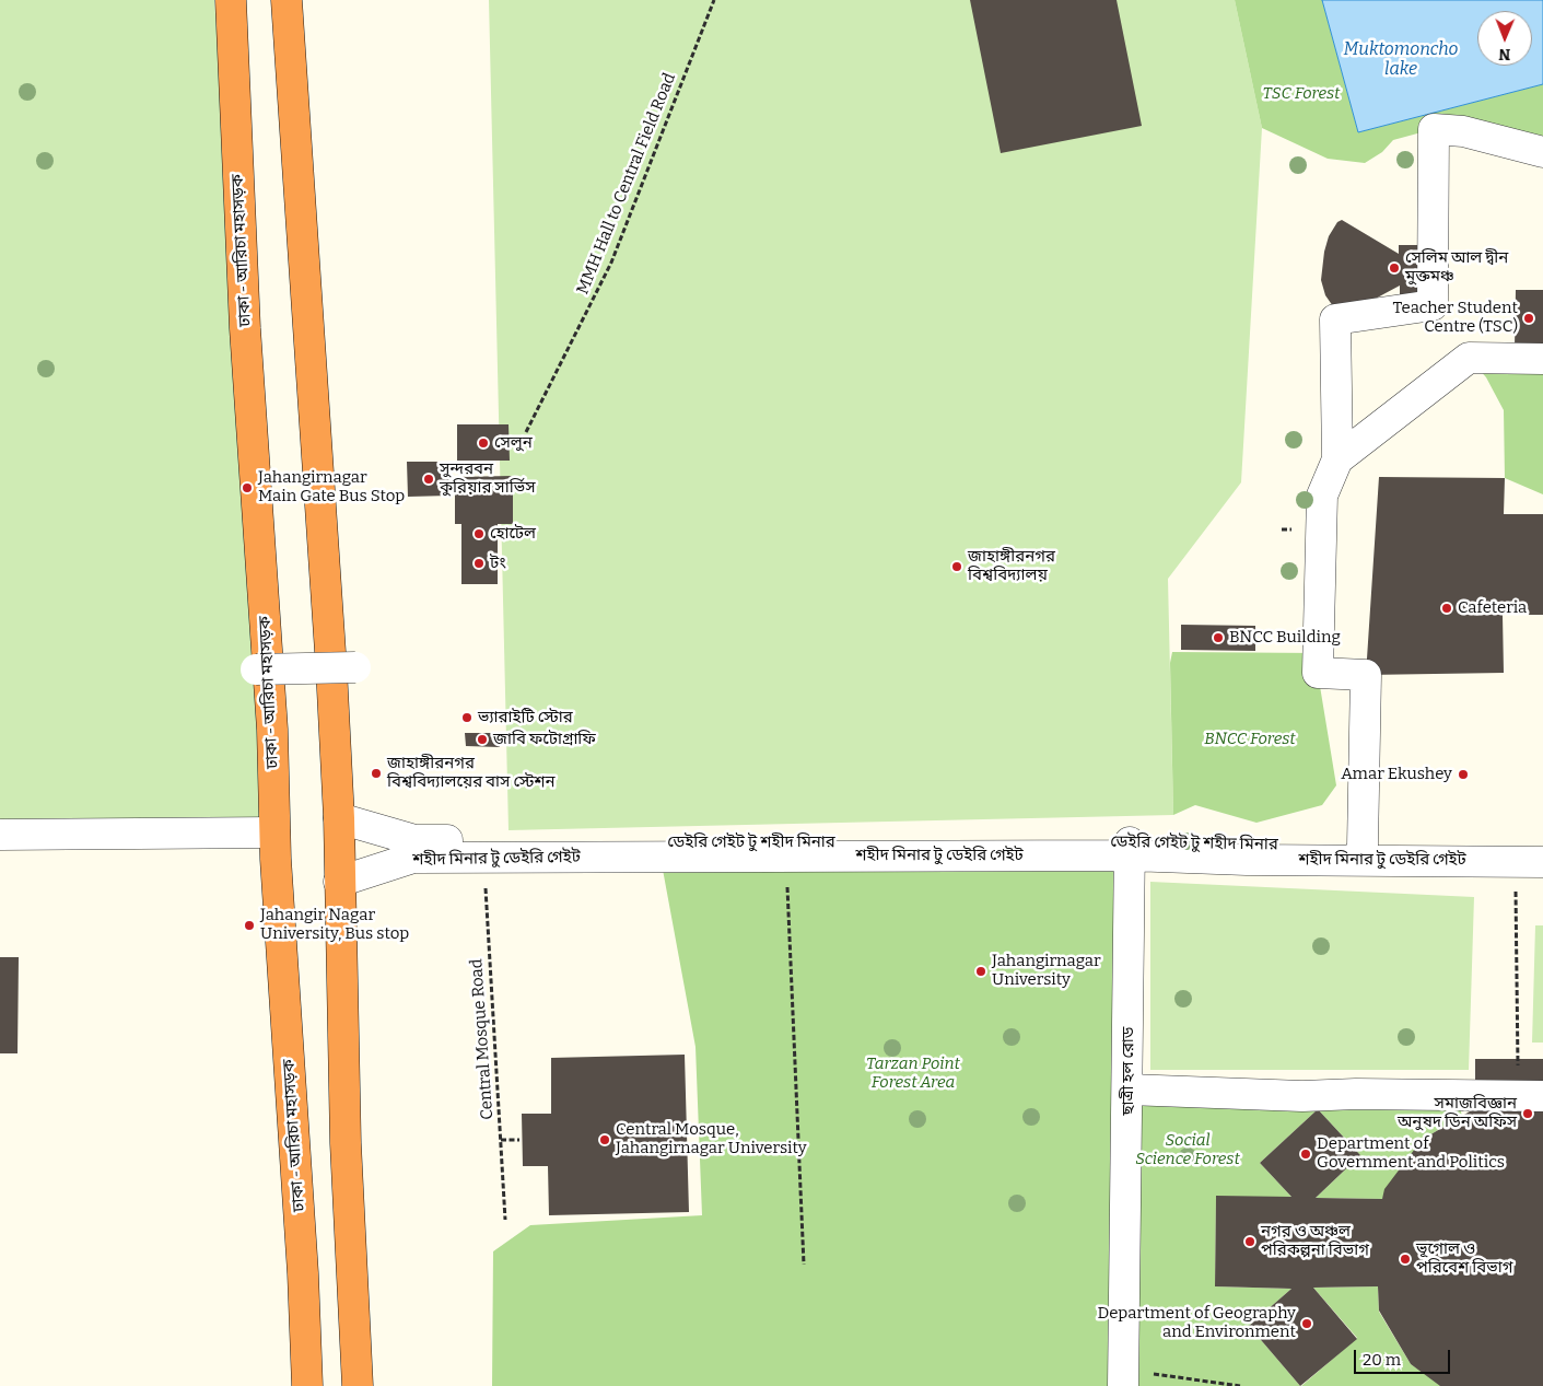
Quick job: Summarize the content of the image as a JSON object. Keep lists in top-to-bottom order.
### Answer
{
  "streets": {
    "highway": ["ঢাকা - আরিচা মহাসড়ক"],
    "street": ["ডেইরি গেইট টু শহীদ মিনার", "শহীদ মিনার টু ডেইরি গেইট", "ছাত্রী হল রোড"],
    "path": ["MMH Hall to Central Field Road", "Central Mosque Road"]
  },
  "crossings": [
    ["ডেইরি গেইট টু শহীদ মিনার", "শহীদ মিনার টু ডেইরি গেইট"],
    ["ডেইরি গেইট টু শহীদ মিনার", "ছাত্রী হল রোড"],
    ["শহীদ মিনার টু ডেইরি গেইট", "Central Mosque Road"],
    ["শহীদ মিনার টু ডেইরি গেইট", "ছাত্রী হল রোড"]
  ],
  "water": ["Muktomoncho lake"],
  "parks": [
    "TSC Forest",
    "BNCC Forest",
    "Tarzan Point Forest Area",
    "Social Science Forest"
  ],
  "places": [
    "সেলিম আল দ্বীন মুক্তমঞ্চ",
    "Teacher Student Centre (TSC)",
    "সেলুন",
    "সুন্দরবন কুরিয়ার সার্ভিস",
    "Jahangirnagar Main Gate Bus Stop",
    "হোটেল",
    "টং",
    "জাহাঙ্গীরনগর বিশ্ববিদ্যালয়",
    "Cafeteria",
    "BNCC Building",
    "ভ্যারাইটি স্টোর",
    "জাবি ফটোগ্রাফি",
    "জাহাঙ্গীরনগর বিশ্ববিদ্যালয়ের বাস স্টেশন",
    "Amar Ekushey",
    "Jahangir Nagar University, Bus stop",
    "Jahangirnagar University",
    "সমাজবিজ্ঞান অনুষদ ডিন অফিস",
    "Central Mosque, Jahangirnagar University",
    "Department of Government and Politics",
    "নগর ও অঞ্চল পরিকল্পনা বিভাগ",
    "ভূগোল ও পরিবেশ বিভাগ",
    "Department of Geography and Environment"
  ],
  "scale_bar": "20 m",
  "north": "bottom"
}
